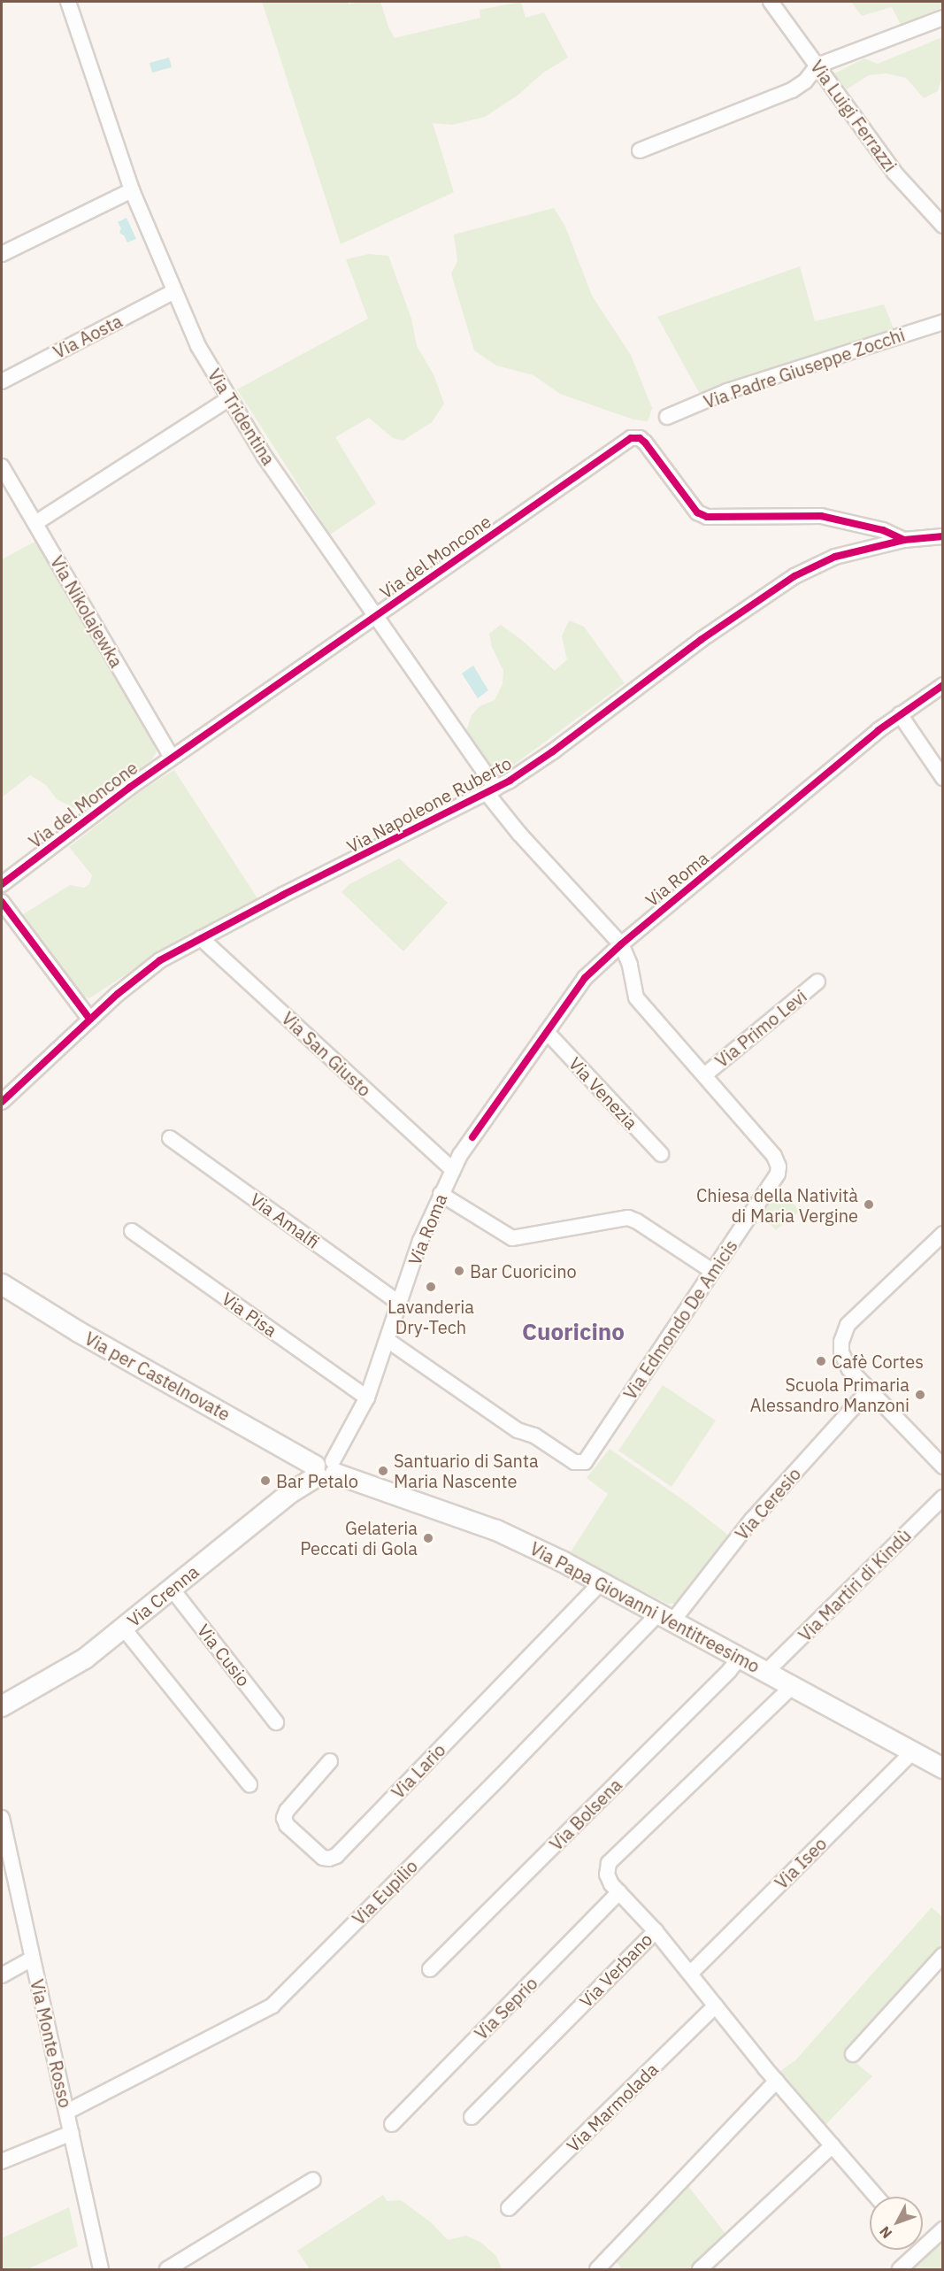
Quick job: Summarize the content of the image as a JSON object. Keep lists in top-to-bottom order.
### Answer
{
  "streets": {
    "street": [
      "Via Luigi Ferrazzi",
      "Via Aosta",
      "Via Padre Giuseppe Zocchi",
      "Via Tridentina",
      "Via del Moncone",
      "Via Nikolajewka",
      "Via Napoleone Ruberto",
      "Via Roma",
      "Via Primo Levi",
      "Via San Giusto",
      "Via Venezia",
      "Via Amalfi",
      "Via Pisa",
      "Via Edmondo De Amicis",
      "Via per Castelnovate",
      "Via Ceresio",
      "Via Martiri di Kindù",
      "Via Crenna",
      "Via Papa Giovanni Ventitreesimo",
      "Via Cusio",
      "Via Lario",
      "Via Bolsena",
      "Via Iseo",
      "Via Eupilio",
      "Via Verbano",
      "Via Seprio",
      "Via Monte Rosso",
      "Via Marmolada"
    ]
  },
  "crossings": [
    ["Via Aosta", "Via Tridentina"],
    ["Via Tridentina", "Via del Moncone"],
    ["Via Tridentina", "Via Napoleone Ruberto"],
    ["Via Tridentina", "Via Edmondo De Amicis"],
    ["Via del Moncone", "Via Nikolajewka"],
    ["Via del Moncone", "Via Napoleone Ruberto"],
    ["Via Napoleone Ruberto", "Via San Giusto"],
    ["Via Napoleone Ruberto", "Via Edmondo De Amicis"],
    ["Via Roma", "Via San Giusto"],
    ["Via Roma", "Via Venezia"],
    ["Via Roma", "Via Amalfi"],
    ["Via Roma", "Via Pisa"],
    ["Via Roma", "Via Edmondo De Amicis"],
    ["Via Roma", "Via per Castelnovate"],
    ["Via Roma", "Via Crenna"],
    ["Via Roma", "Via Papa Giovanni Ventitreesimo"],
    ["Via Primo Levi", "Via Edmondo De Amicis"],
    ["Via per Castelnovate", "Via Crenna"],
    ["Via per Castelnovate", "Via Papa Giovanni Ventitreesimo"],
    ["Via Ceresio", "Via Papa Giovanni Ventitreesimo"],
    ["Via Ceresio", "Via Eupilio"],
    ["Via Martiri di Kindù", "Via Papa Giovanni Ventitreesimo"],
    ["Via Crenna", "Via Papa Giovanni Ventitreesimo"],
    ["Via Crenna", "Via Cusio"],
    ["Via Papa Giovanni Ventitreesimo", "Via Lario"],
    ["Via Papa Giovanni Ventitreesimo", "Via Bolsena"],
    ["Via Papa Giovanni Ventitreesimo", "Via Iseo"],
    ["Via Papa Giovanni Ventitreesimo", "Via Eupilio"],
    ["Via Papa Giovanni Ventitreesimo", "Via Verbano"],
    ["Via Eupilio", "Via Monte Rosso"],
    ["Via Verbano", "Via Seprio"]
  ],
  "districts": ["Cuoricino"],
  "places": [
    "Chiesa della Natività di Maria Vergine",
    "Bar Cuoricino",
    "Lavanderia Dry-Tech",
    "Cafè Cortes",
    "Scuola Primaria Alessandro Manzoni",
    "Santuario di Santa Maria Nascente",
    "Bar Petalo",
    "Gelateria Peccati di Gola"
  ],
  "north": "bottom left"
}
